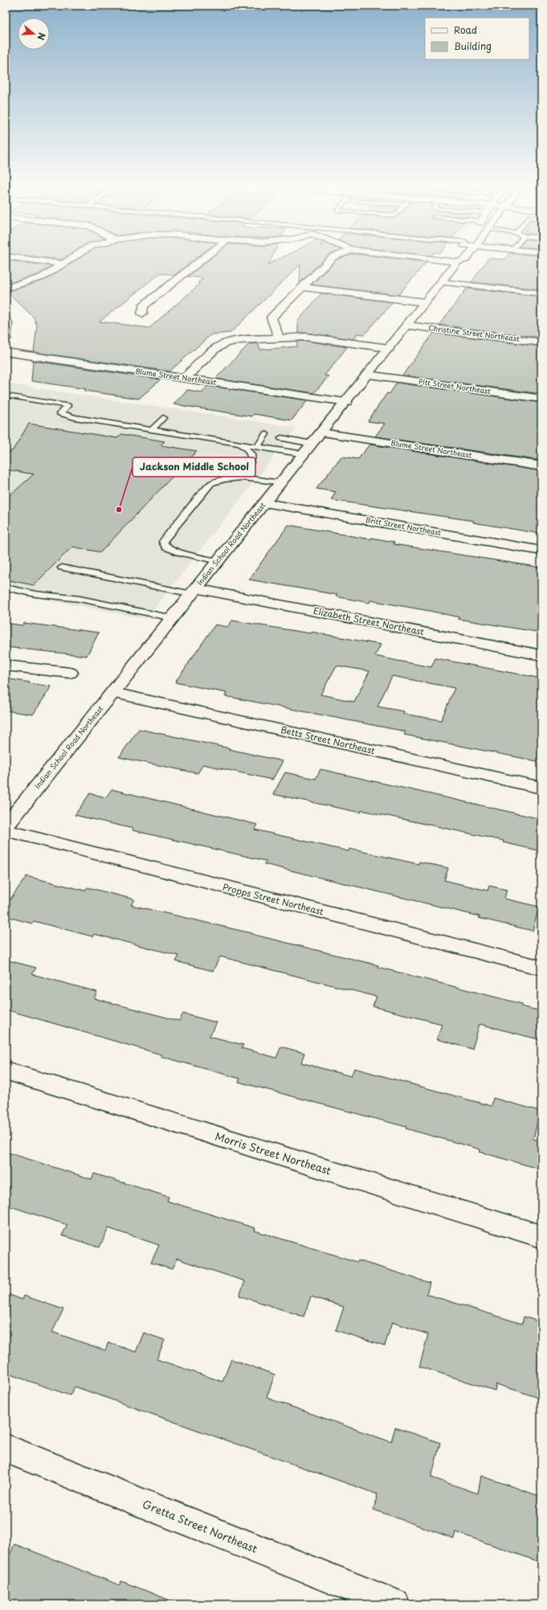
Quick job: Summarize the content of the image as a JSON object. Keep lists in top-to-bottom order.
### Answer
{
  "streets": {
    "street": [
      "Christine Street Northeast",
      "Blume Street Northeast",
      "Pitt Street Northeast",
      "Britt Street Northeast",
      "Indian School Road Northeast",
      "Elizabeth Street Northeast",
      "Betts Street Northeast",
      "Propps Street Northeast",
      "Morris Street Northeast",
      "Gretta Street Northeast"
    ]
  },
  "crossings": [
    ["Christine Street Northeast", "Indian School Road Northeast"],
    ["Blume Street Northeast", "Indian School Road Northeast"],
    ["Pitt Street Northeast", "Indian School Road Northeast"],
    ["Britt Street Northeast", "Indian School Road Northeast"],
    ["Indian School Road Northeast", "Elizabeth Street Northeast"],
    ["Indian School Road Northeast", "Betts Street Northeast"]
  ],
  "places": ["Jackson Middle School"],
  "legend": ["Road", "Building"],
  "north": "right"
}
